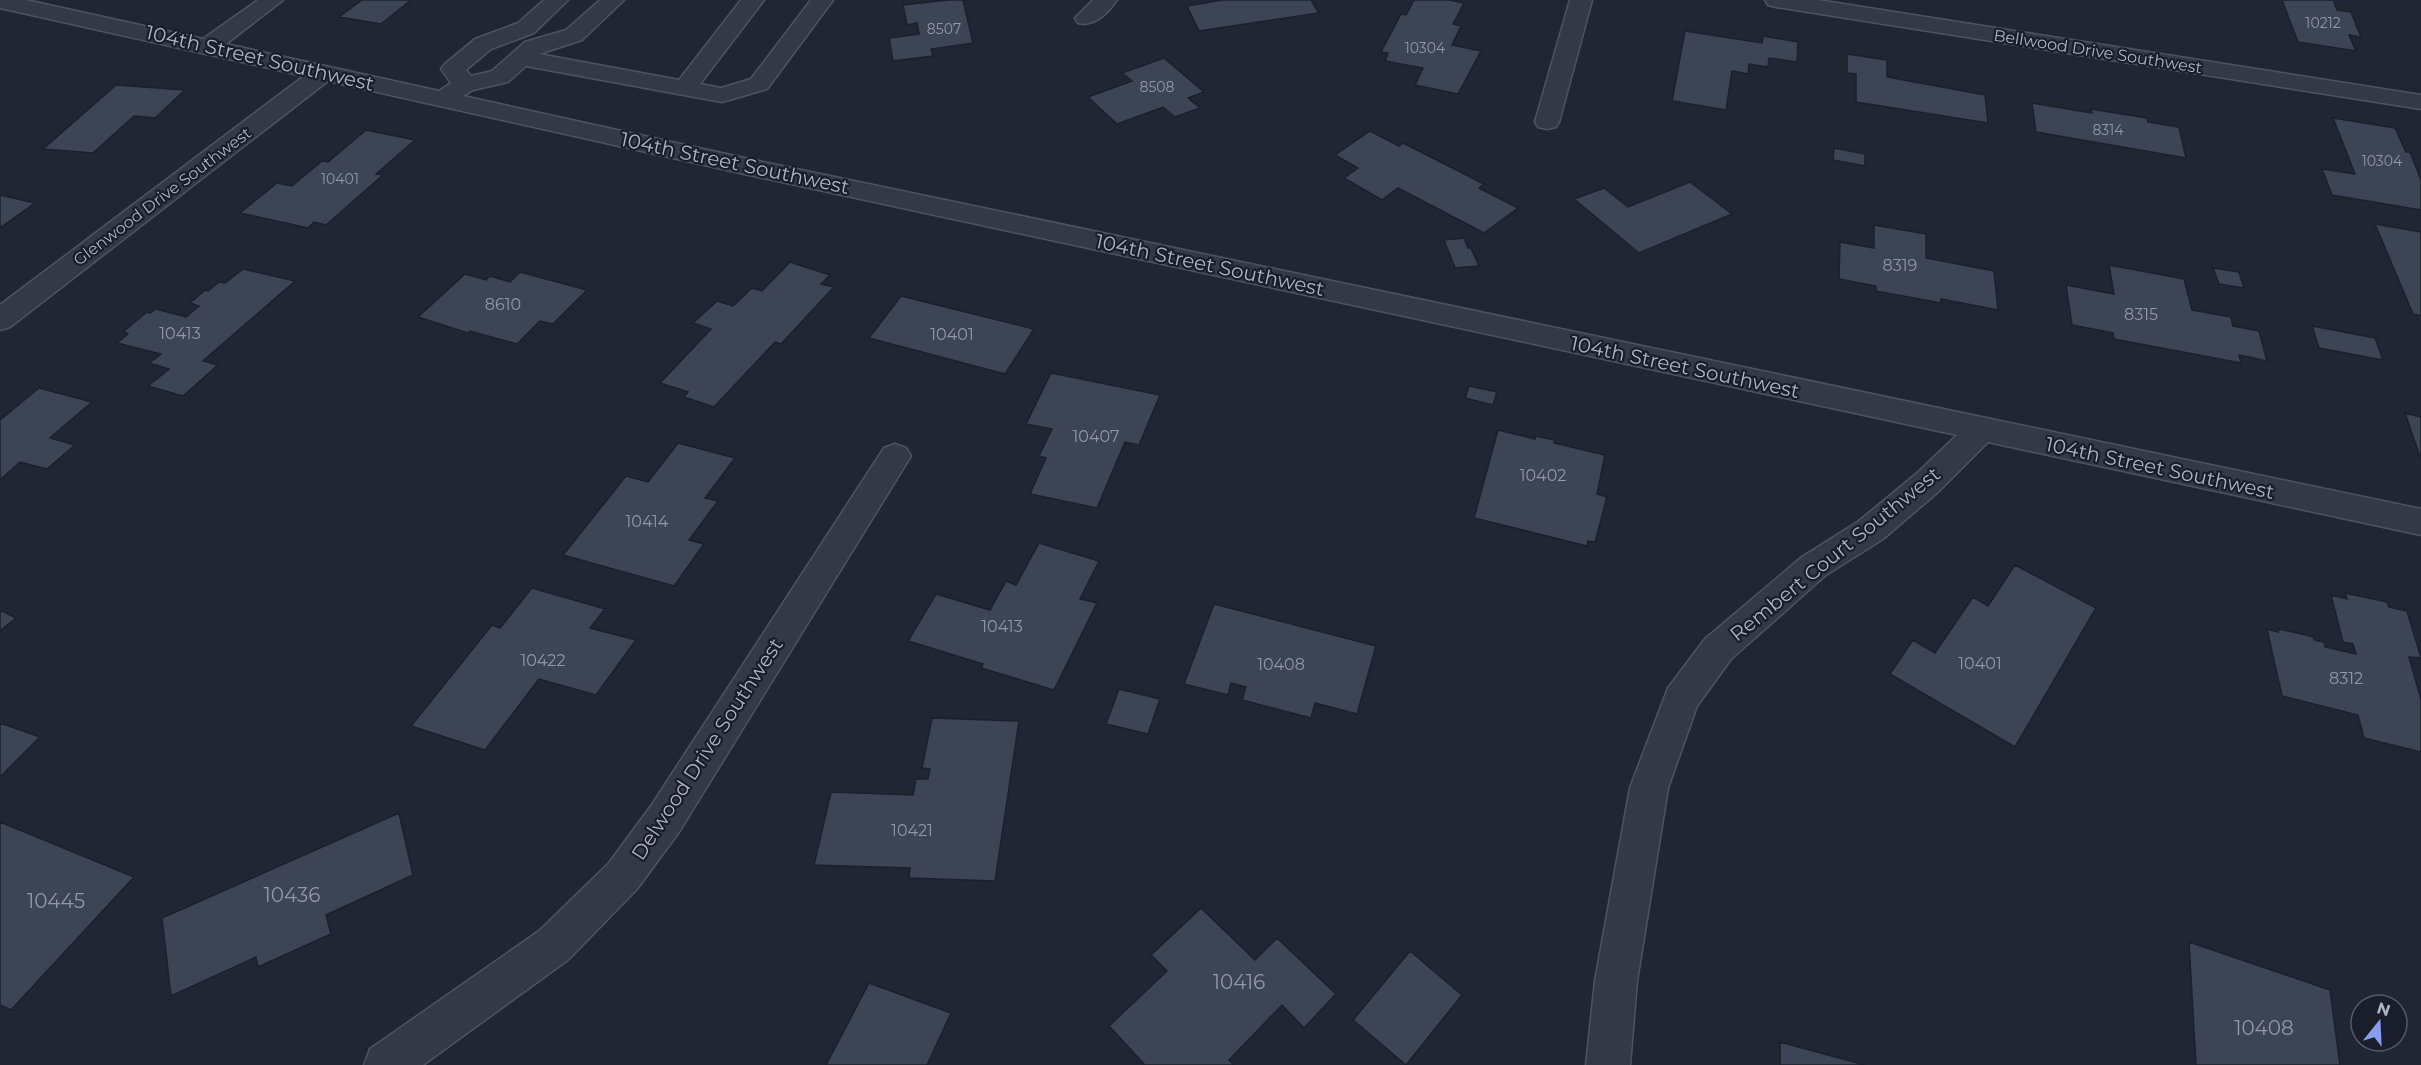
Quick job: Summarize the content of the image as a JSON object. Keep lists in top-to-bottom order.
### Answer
{
  "streets": {
    "street": [
      "Bellwood Drive Southwest",
      "104th Street Southwest",
      "Glenwood Drive Southwest",
      "Rembert Court Southwest",
      "Delwood Drive Southwest"
    ]
  },
  "crossings": [
    ["104th Street Southwest", "Glenwood Drive Southwest"],
    ["104th Street Southwest", "Rembert Court Southwest"]
  ],
  "house_numbers": [
    "10212",
    "8507",
    "10304",
    "8508",
    "8314",
    "10304",
    "10401",
    "8319",
    "8610",
    "8315",
    "10413",
    "10401",
    "10407",
    "10402",
    "10414",
    "10413",
    "10422",
    "10401",
    "10408",
    "8312",
    "10421",
    "10436",
    "10445",
    "10416",
    "10408"
  ],
  "north": "top"
}
